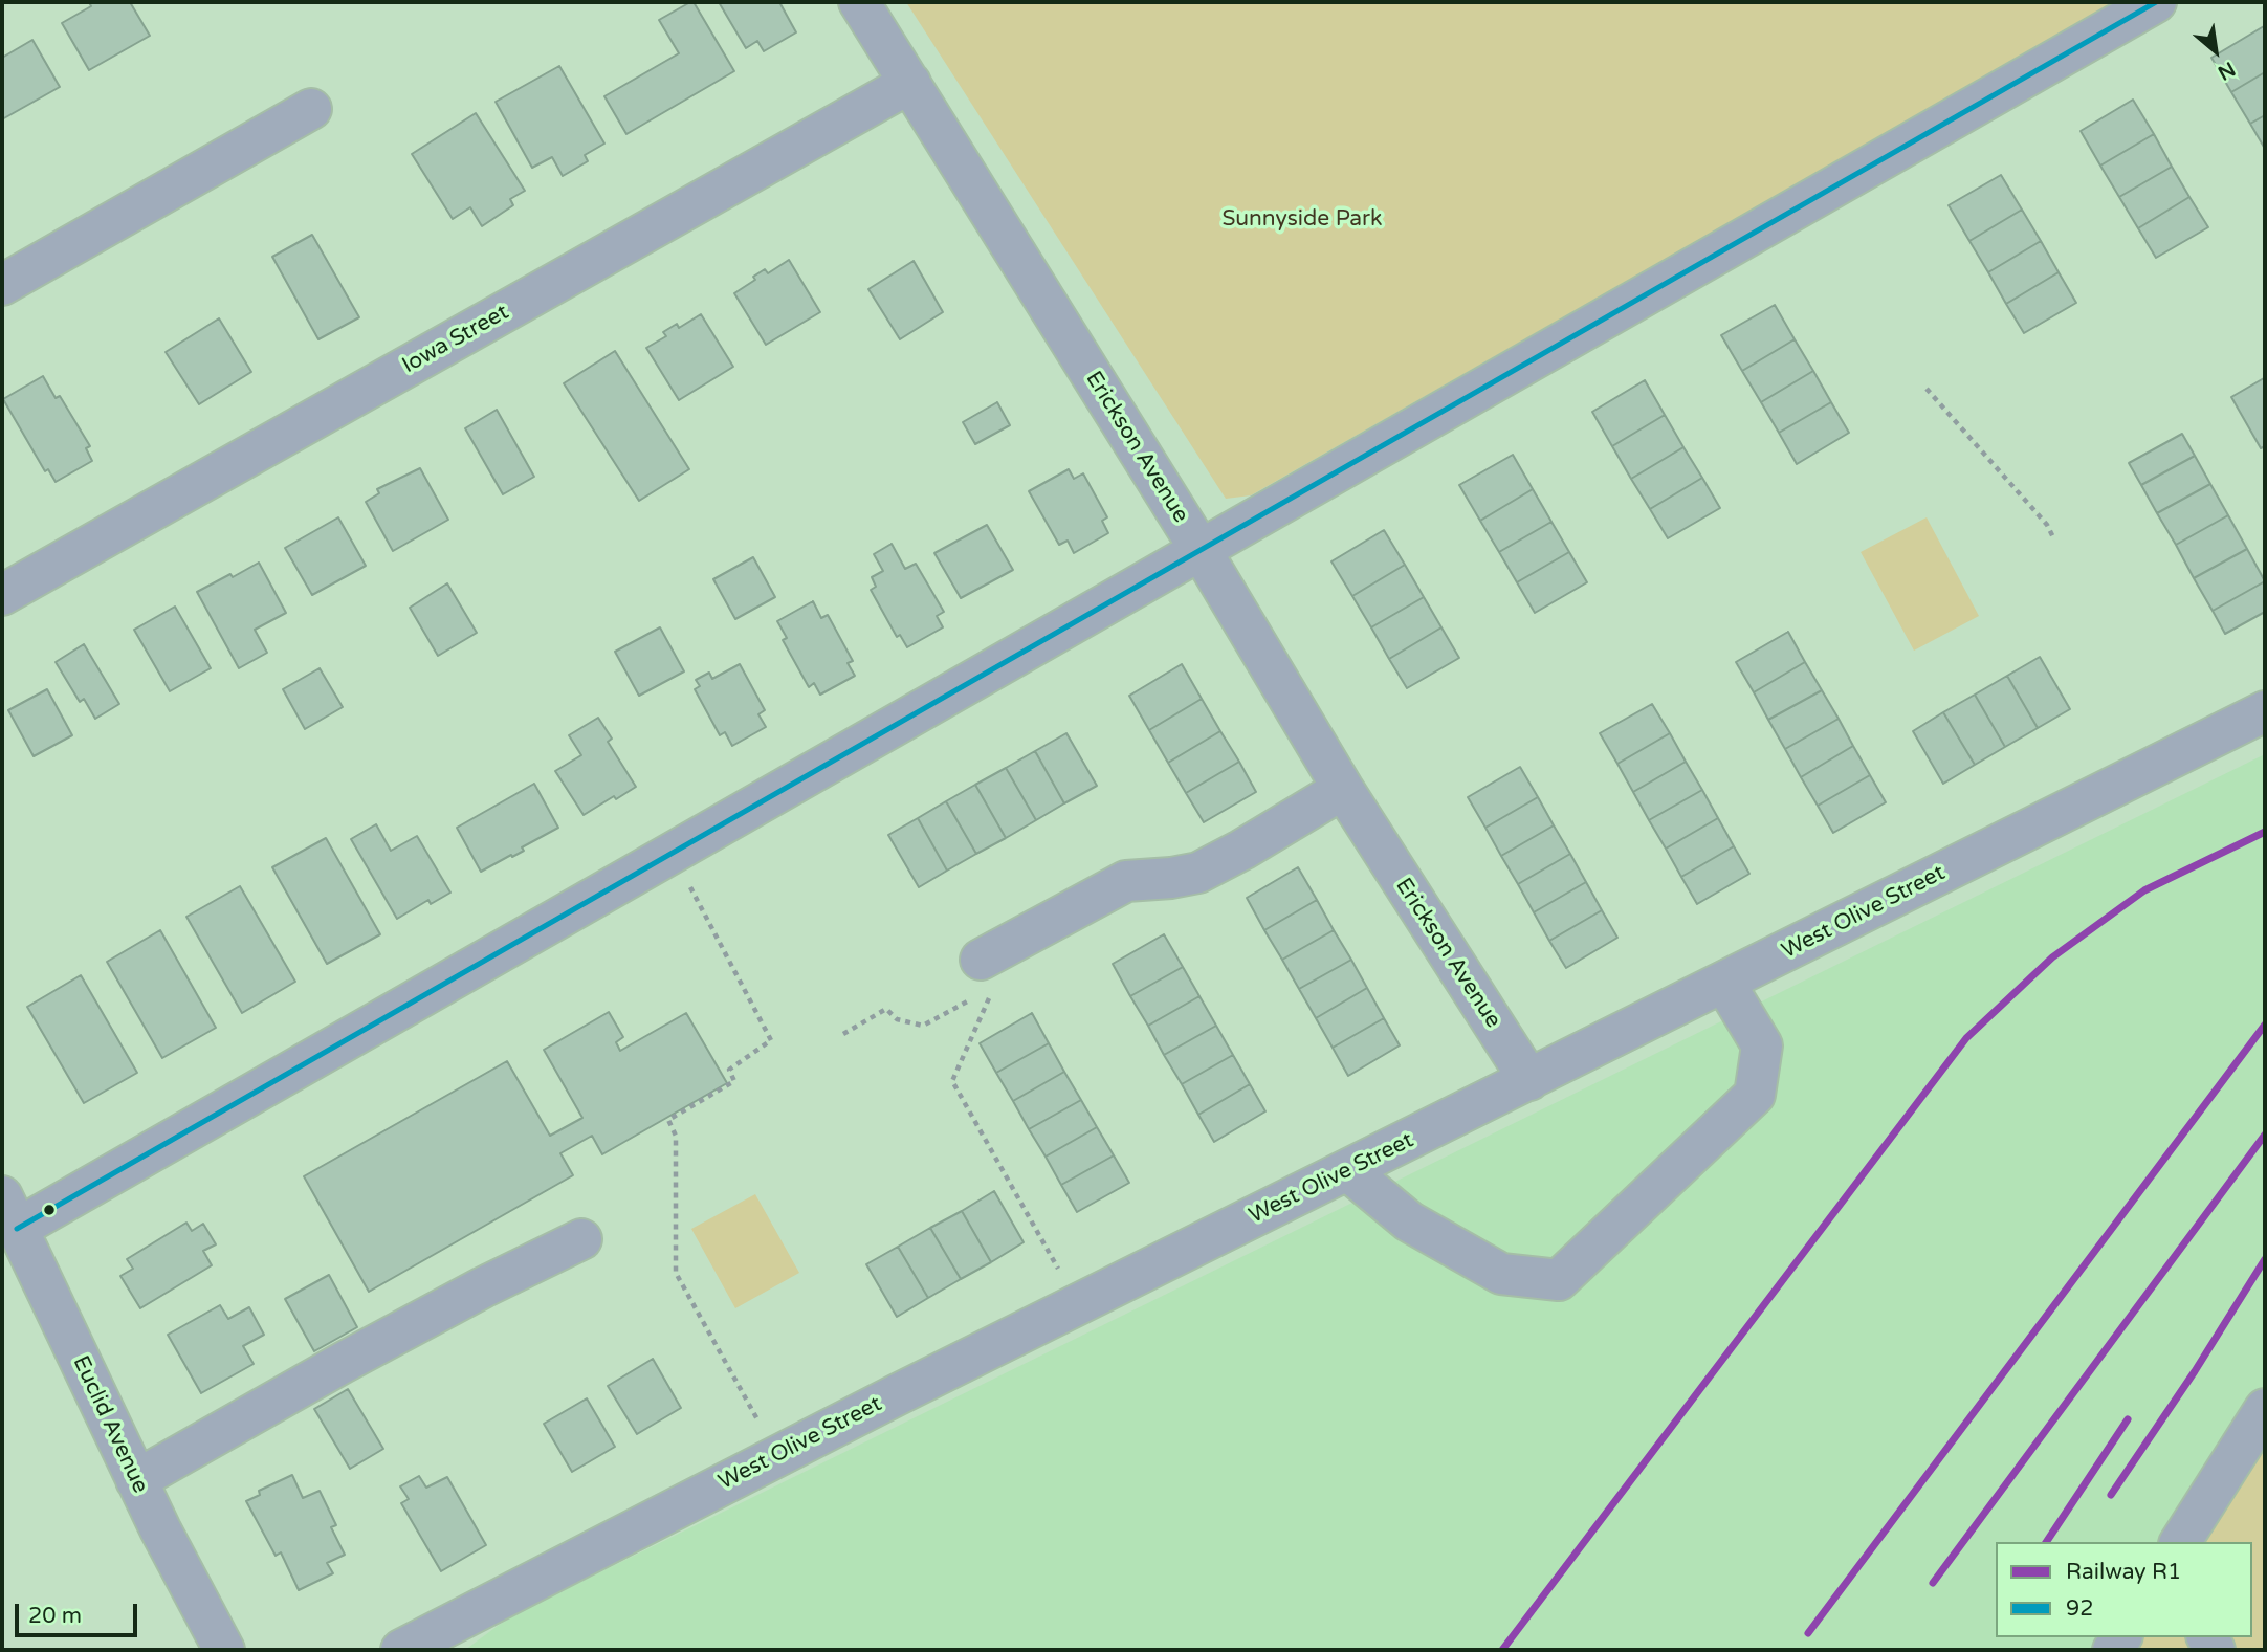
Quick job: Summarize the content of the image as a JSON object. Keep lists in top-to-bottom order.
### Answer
{
  "streets": {
    "street": [
      "Iowa Street",
      "Erickson Avenue",
      "West Olive Street",
      "Euclid Avenue"
    ]
  },
  "crossings": [
    ["Iowa Street", "Erickson Avenue"],
    ["Erickson Avenue", "West Olive Street"]
  ],
  "parks": ["Sunnyside Park"],
  "lines": ["transit line 92", "rail line R1"],
  "legend": ["Railway R1", "92"],
  "scale_bar": "20 m",
  "north": "bottom right"
}
